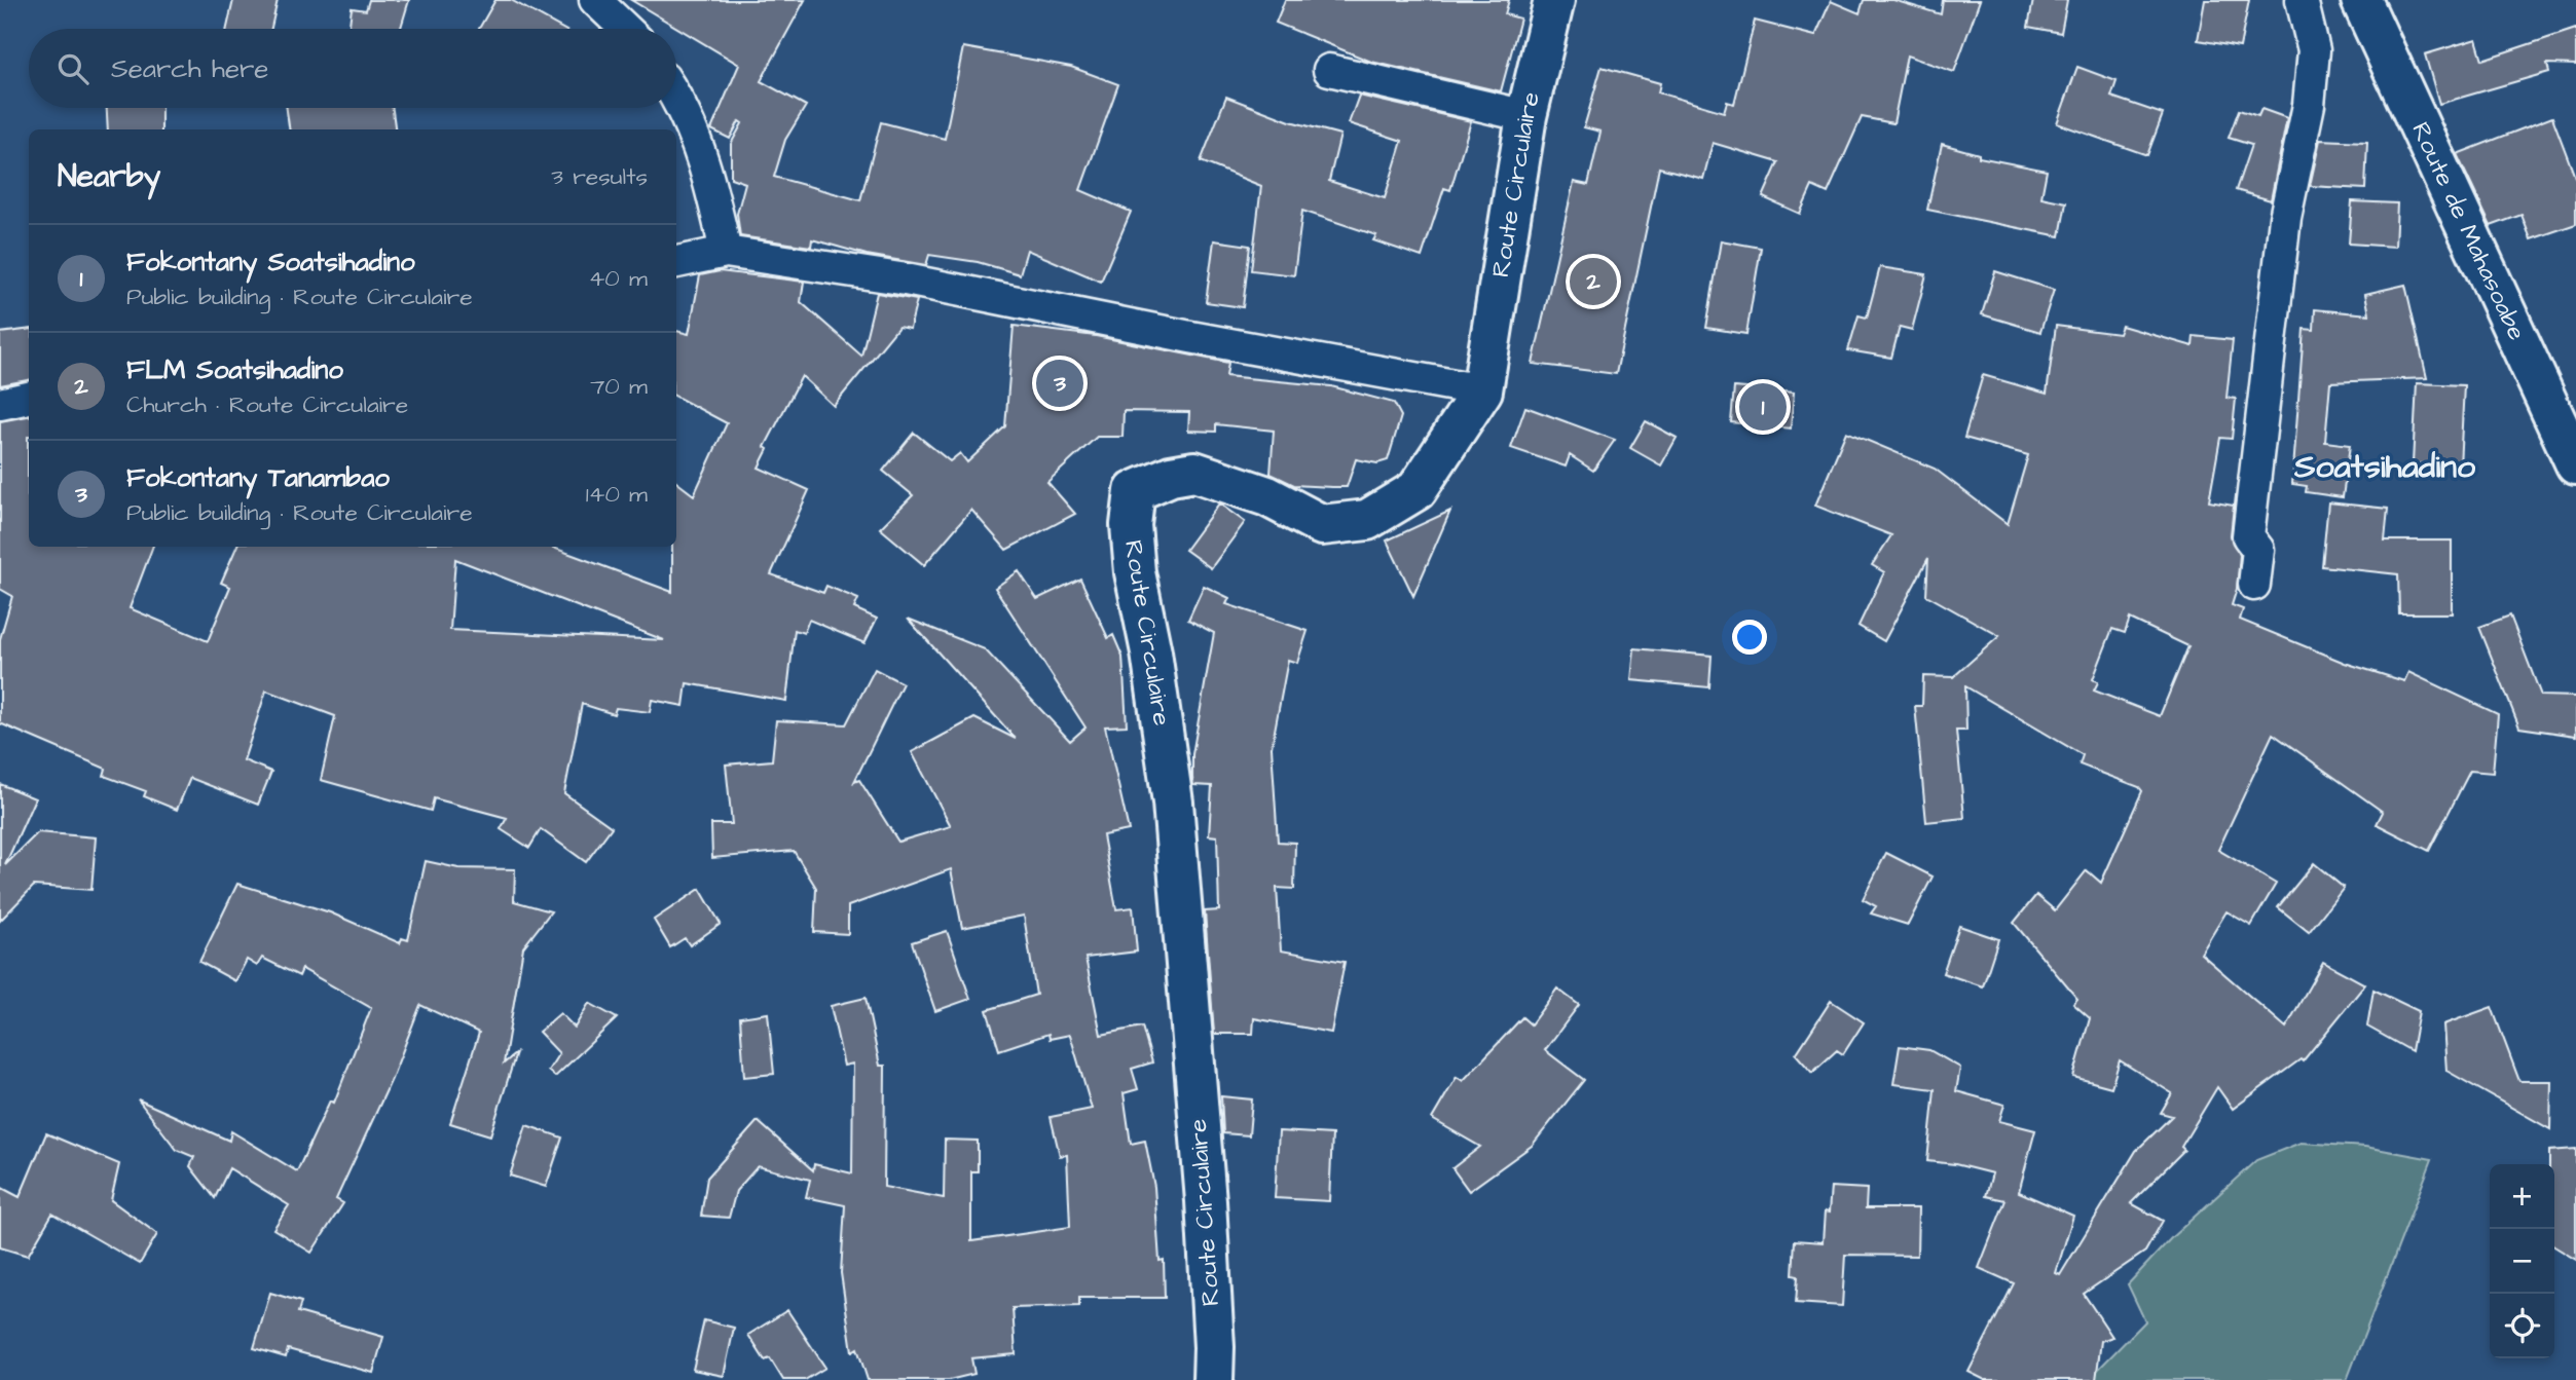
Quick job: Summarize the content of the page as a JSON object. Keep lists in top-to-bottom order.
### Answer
{
  "streets": {
    "street": ["Route Circulaire", "Route de Mahasoabe"]
  },
  "districts": ["Soatsihadino"],
  "page": {
    "search": "Search here",
    "heading": ["Nearby", "3 results"],
    "list": [
      {
        "mark": "1",
        "name": "Fokontany Soatsihadino",
        "note": "Public building · Route Circulaire",
        "value": "40 m"
      },
      {
        "mark": "2",
        "name": "FLM Soatsihadino",
        "note": "Church · Route Circulaire",
        "value": "70 m"
      },
      {
        "mark": "3",
        "name": "Fokontany Tanambao",
        "note": "Public building · Route Circulaire",
        "value": "140 m"
      }
    ],
    "pins": ["2", "3", "1"],
    "map_buttons": ["+", "−"]
  }
}
